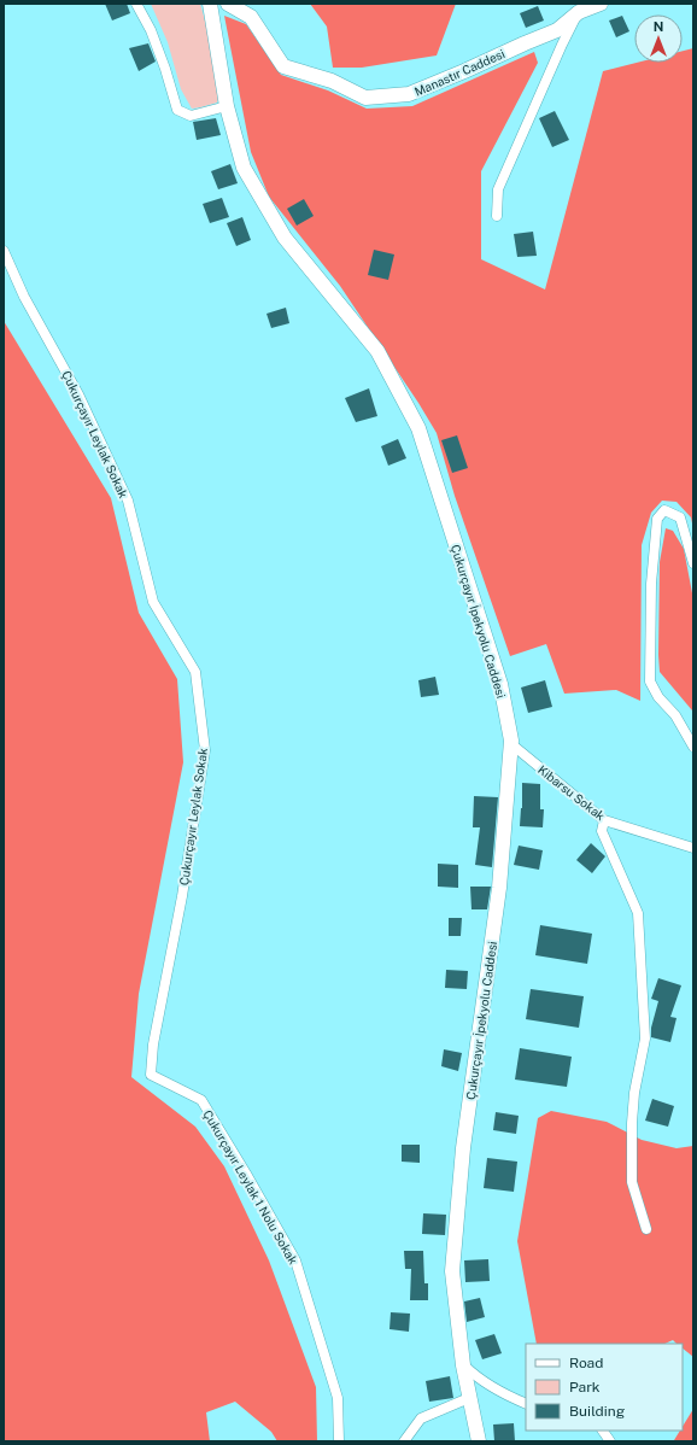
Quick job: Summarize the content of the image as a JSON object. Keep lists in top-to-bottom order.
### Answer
{
  "streets": {
    "street": [
      "Manastır Caddesi",
      "Çukurçayır Leylak Sokak",
      "Çukurçayır İpekyolu Caddesi",
      "Kibarsu Sokak",
      "Çukurçayır Leylak 1 Nolu Sokak"
    ]
  },
  "crossings": [
    ["Çukurçayır Leylak Sokak", "Çukurçayır Leylak 1 Nolu Sokak"],
    ["Çukurçayır İpekyolu Caddesi", "Kibarsu Sokak"]
  ],
  "legend": ["Road", "Park", "Building"],
  "north": "top"
}
